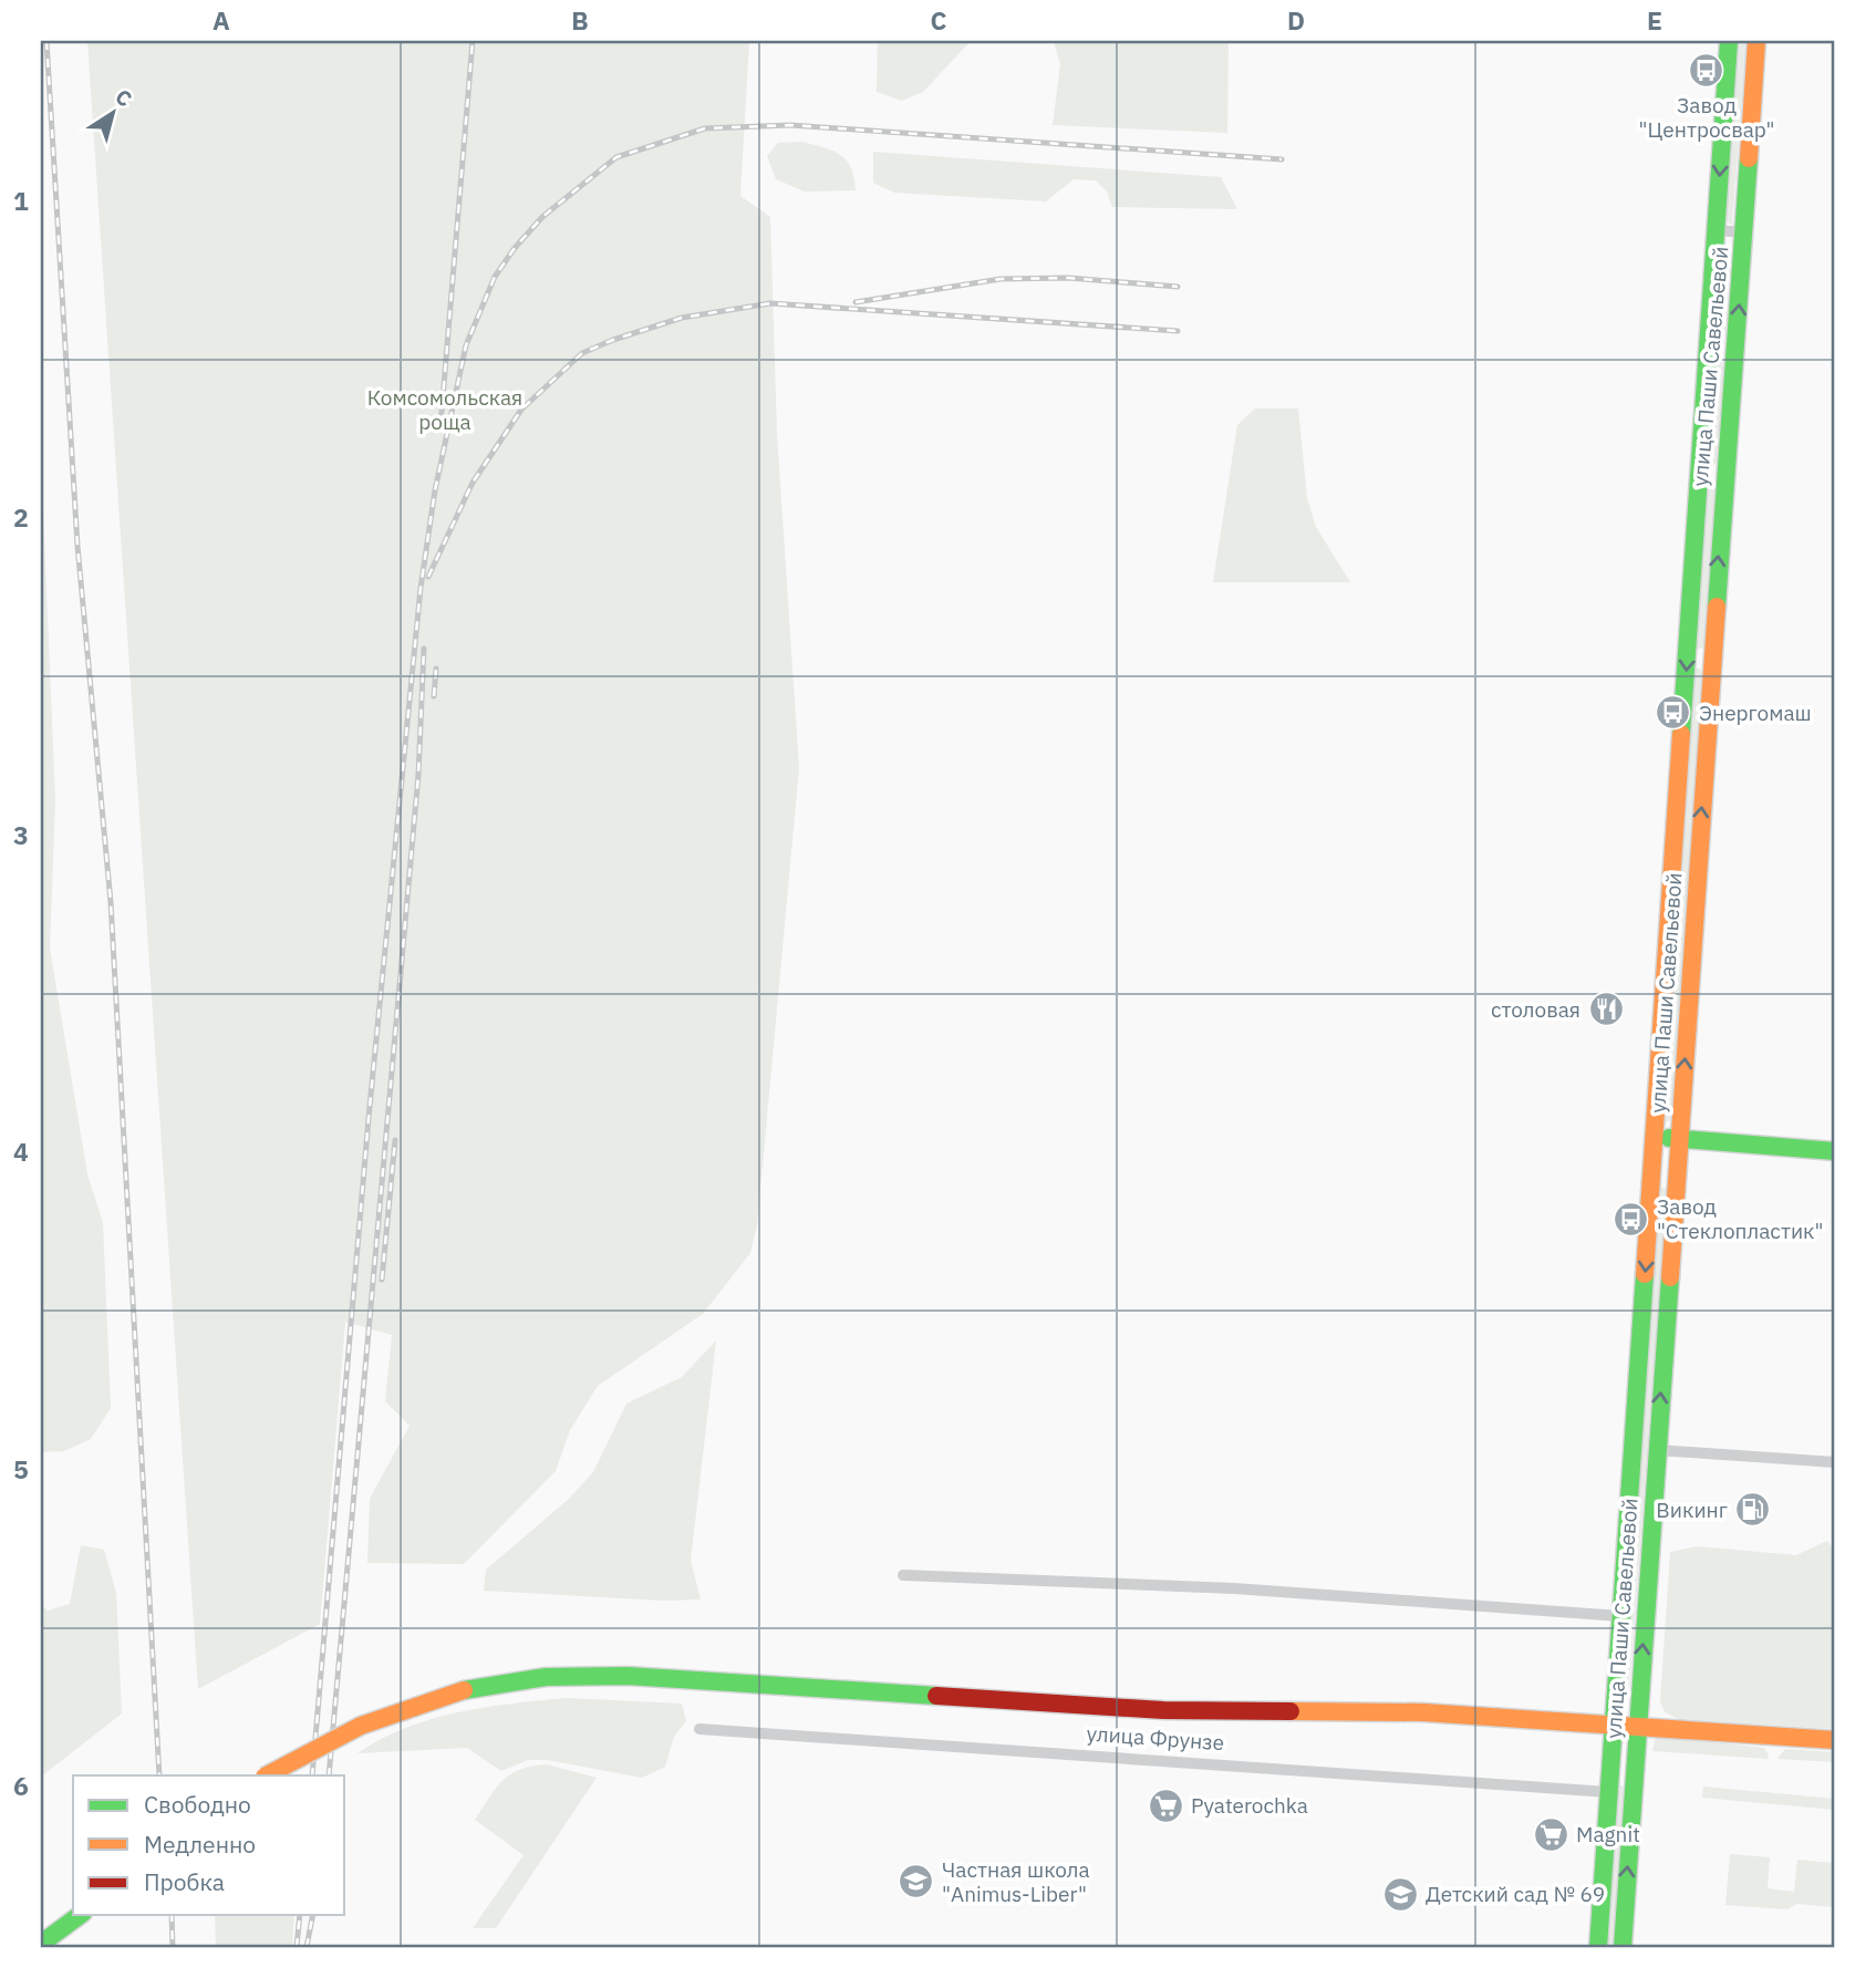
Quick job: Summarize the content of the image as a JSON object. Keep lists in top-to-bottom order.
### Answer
{
  "streets": {
    "street": ["улица Паши Савельевой", "улица Фрунзе"]
  },
  "crossings": [
    ["улица Паши Савельевой", "улица Фрунзе"]
  ],
  "parks": ["Комсомольская роща"],
  "places": {
    "bus stop": ["Завод \"Центросвар\"", "Энергомаш", "Завод \"Стеклопластик\""],
    "restaurant": ["столовая"],
    "fuel station": ["Викинг"],
    "supermarket": ["Pyaterochka", "Magnit"],
    "school or university": ["Частная школа \"Animus-Liber\"", "Детский сад № 69"]
  },
  "legend": ["Свободно", "Медленно", "Пробка"],
  "north": "top right",
  "grid": {
    "columns": [
      "A",
      "B",
      "C",
      "D",
      "E"
    ],
    "rows": [
      "1",
      "2",
      "3",
      "4",
      "5",
      "6"
    ]
  }
}
